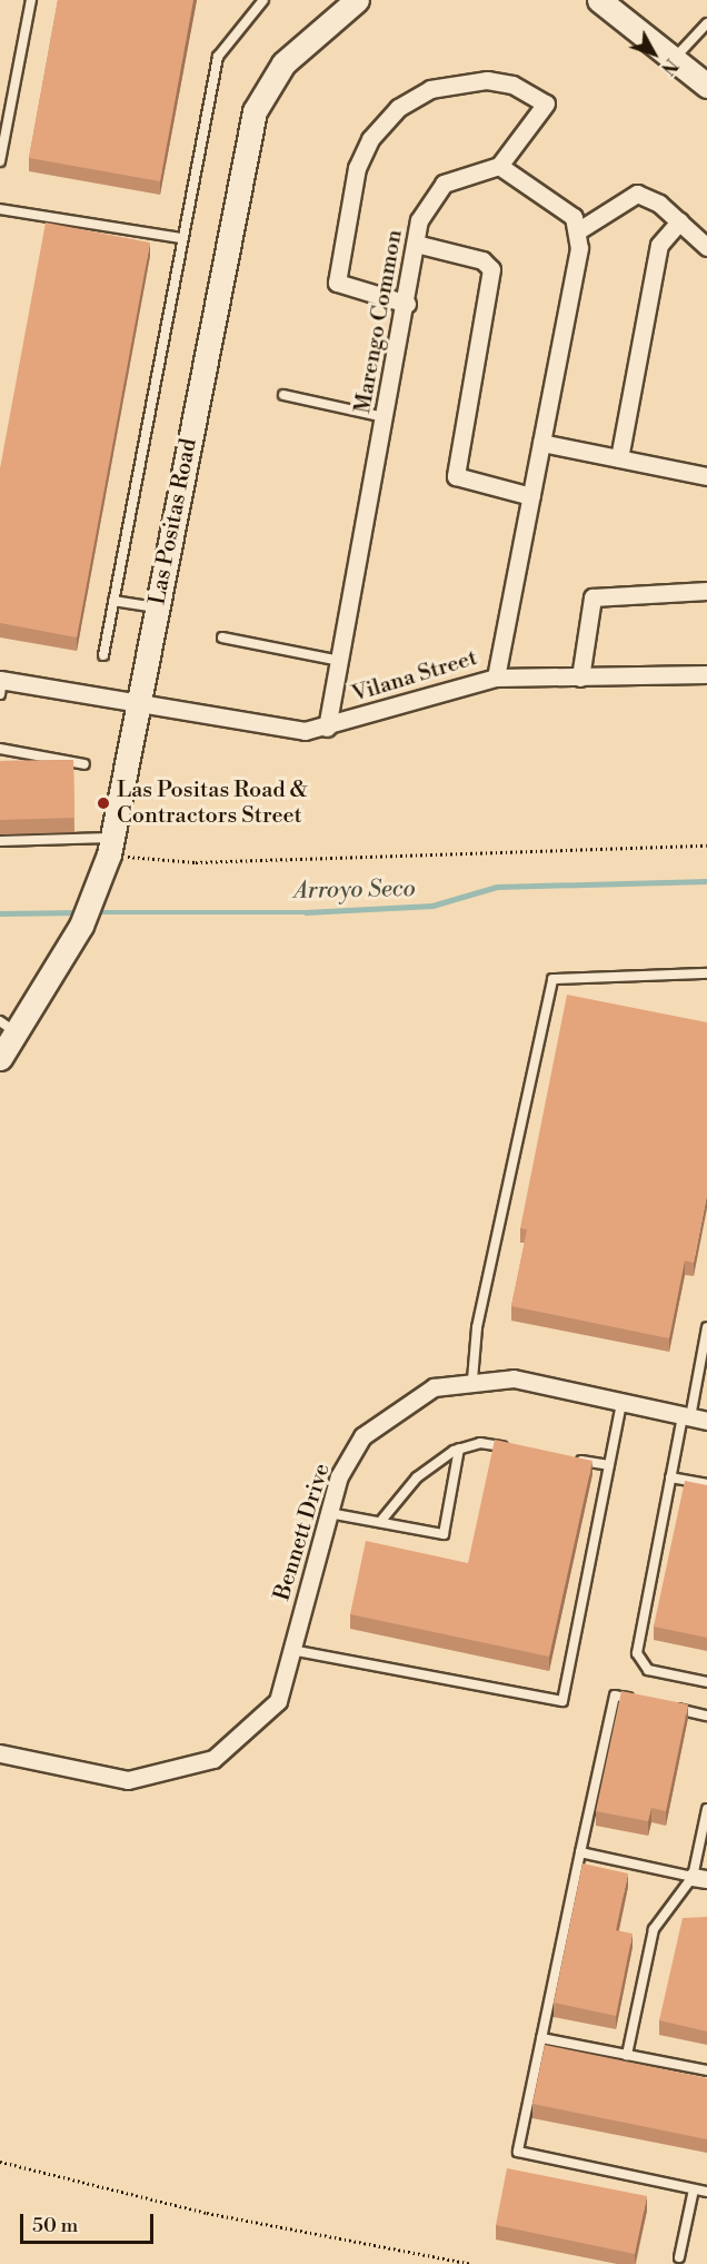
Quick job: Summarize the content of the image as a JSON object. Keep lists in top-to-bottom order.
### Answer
{
  "streets": {
    "main road": ["Las Positas Road"],
    "street": ["Marengo Common", "Vilana Street", "Bennett Drive"]
  },
  "crossings": [
    ["Marengo Common", "Vilana Street"],
    ["Las Positas Road", "Vilana Street"]
  ],
  "water": ["Arroyo Seco"],
  "places": ["Las Positas Road & Contractors Street"],
  "scale_bar": "50 m",
  "north": "bottom right"
}
